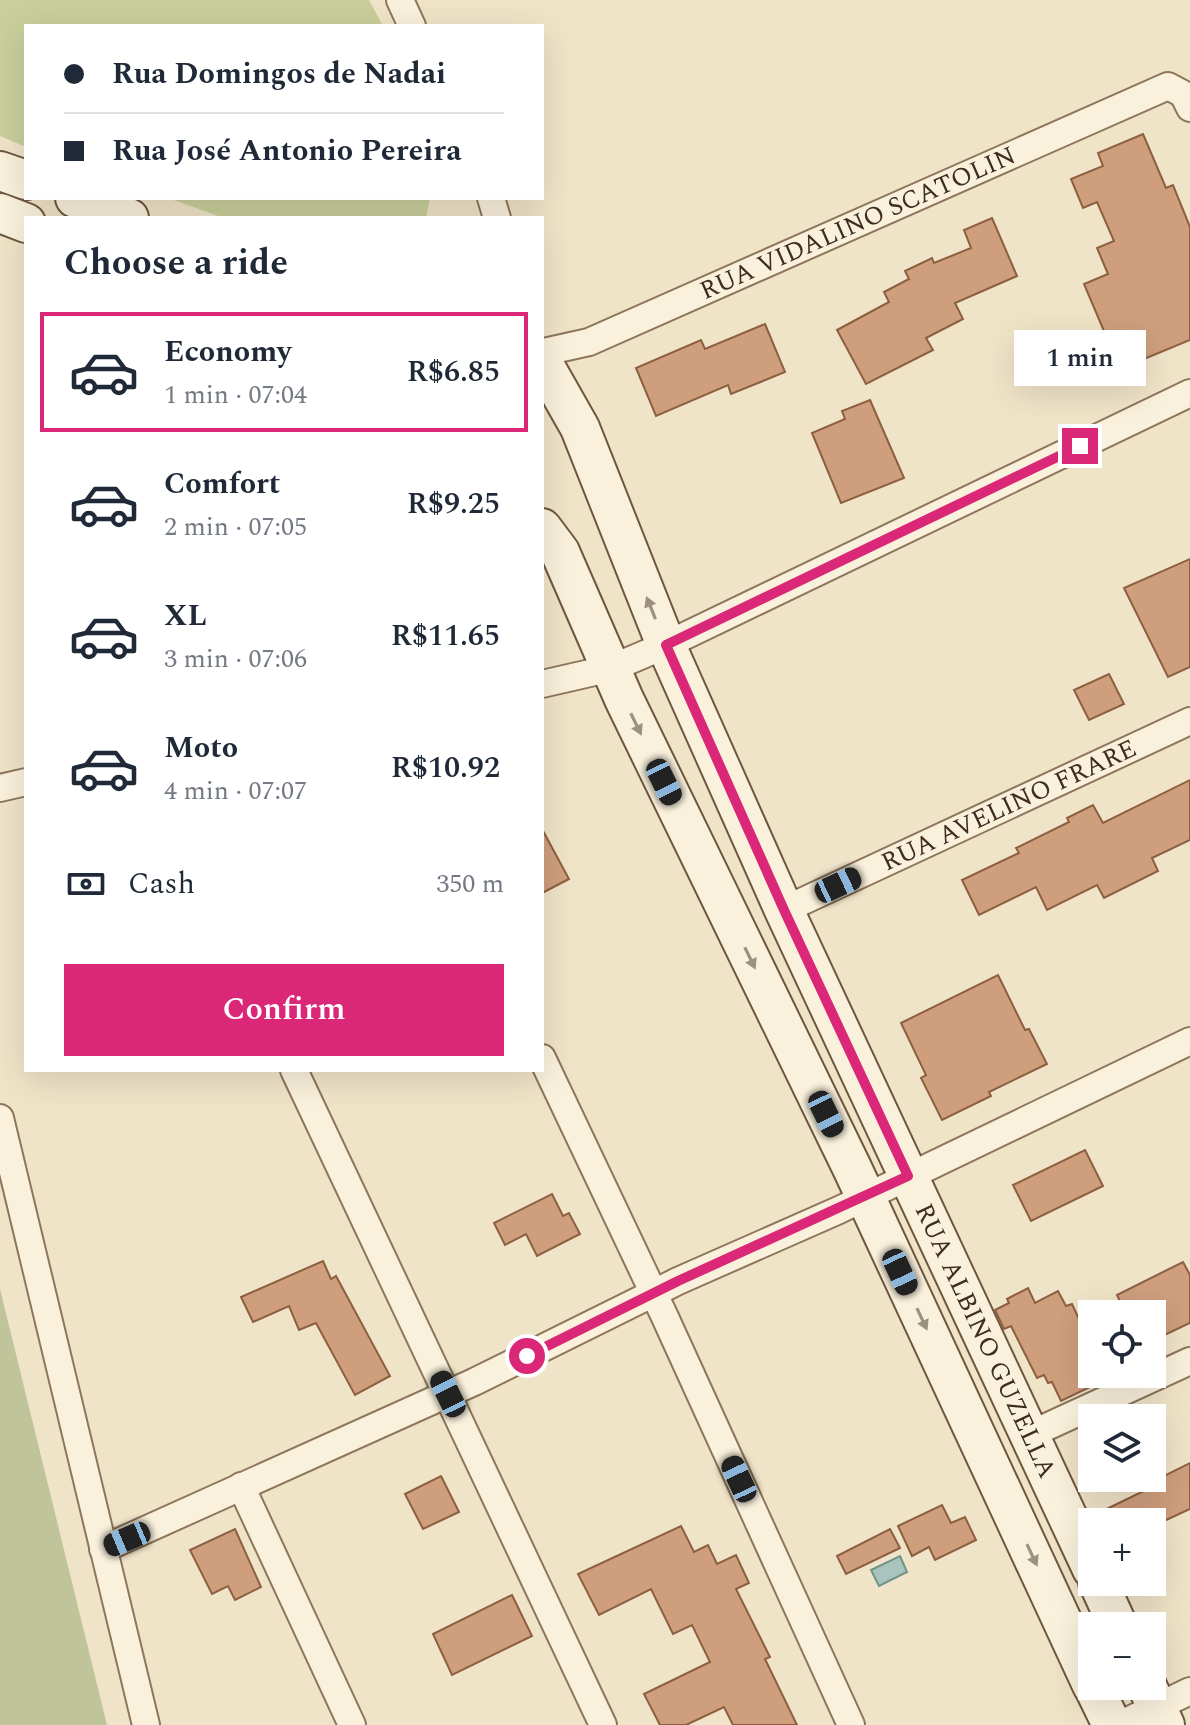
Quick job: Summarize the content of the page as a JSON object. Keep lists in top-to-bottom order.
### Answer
{
  "streets": {
    "street": ["RUA VIDALINO SCATOLIN", "RUA AVELINO FRARE", "RUA ALBINO GUZELLA"]
  },
  "crossings": [
    ["RUA AVELINO FRARE", "RUA ALBINO GUZELLA"]
  ],
  "page": {
    "banner": ["Rua Domingos de Nadai", "Rua José Antonio Pereira"],
    "heading": "Choose a ride",
    "list": [
      {
        "name": "Economy",
        "note": "1 min · 07:04",
        "value": "R$6.85"
      },
      {
        "name": "Comfort",
        "note": "2 min · 07:05",
        "value": "R$9.25"
      },
      {
        "name": "XL",
        "note": "3 min · 07:06",
        "value": "R$11.65"
      },
      {
        "name": "Moto",
        "note": "4 min · 07:07",
        "value": "R$10.92"
      }
    ],
    "bubble": "1 min",
    "pay": ["Cash", "350 m"],
    "buttons": "Confirm",
    "map_buttons": ["+", "−"]
  }
}
